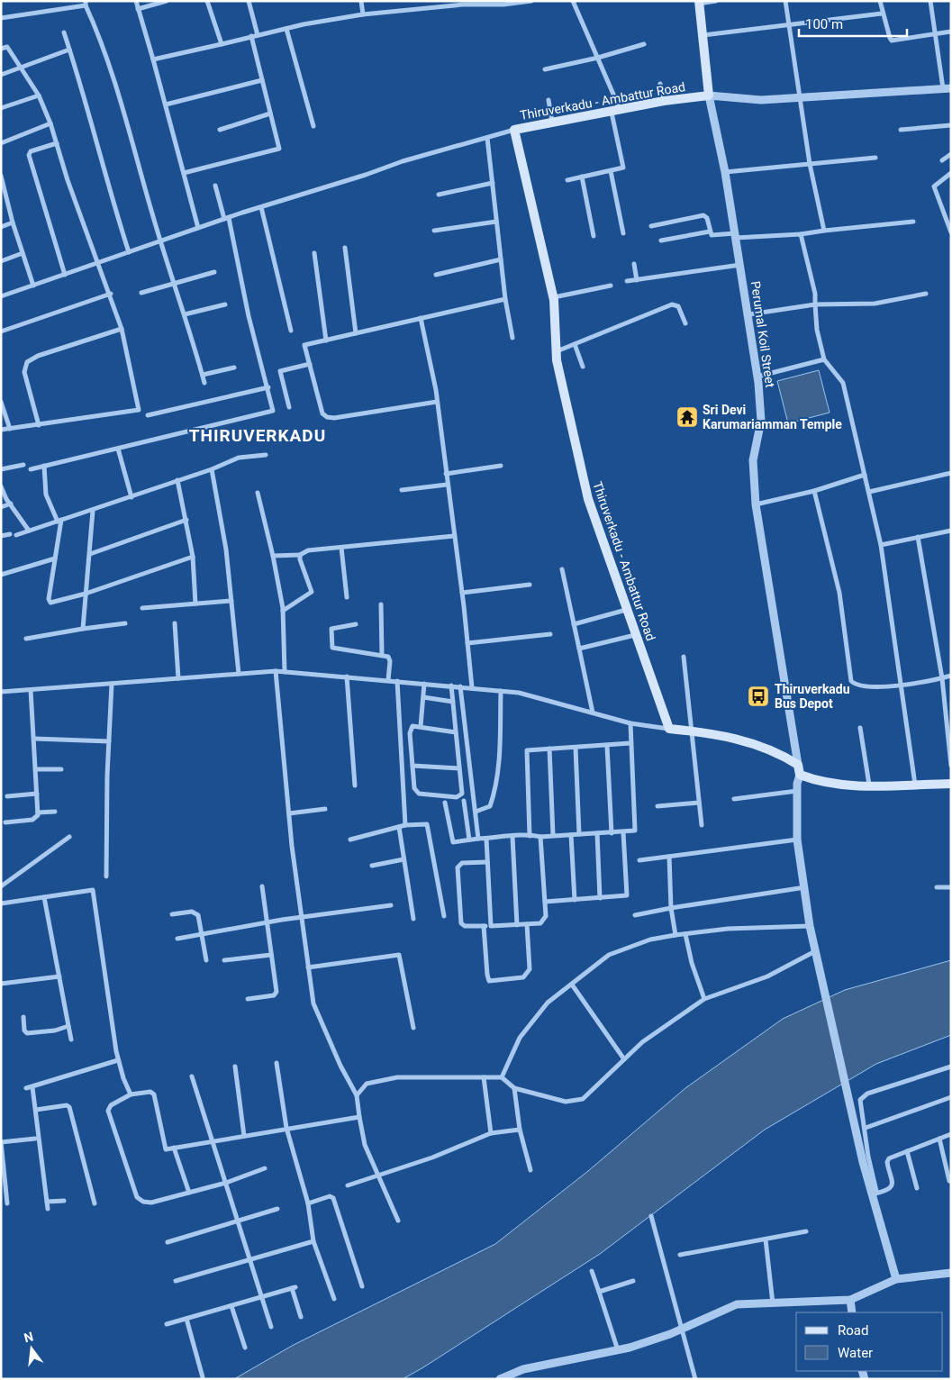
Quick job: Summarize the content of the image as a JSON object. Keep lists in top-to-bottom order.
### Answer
{
  "streets": {
    "main road": ["Thiruverkadu - Ambattur Road"],
    "street": ["Perumal Koil Street"]
  },
  "crossings": [
    ["Thiruverkadu - Ambattur Road", "Perumal Koil Street"]
  ],
  "districts": ["THIRUVERKADU"],
  "places": {
    "temple": ["Sri Devi Karumariamman Temple"],
    "bus stop": ["Thiruverkadu Bus Depot"]
  },
  "legend": ["Road", "Water"],
  "scale_bar": "100 m",
  "north": "top"
}
